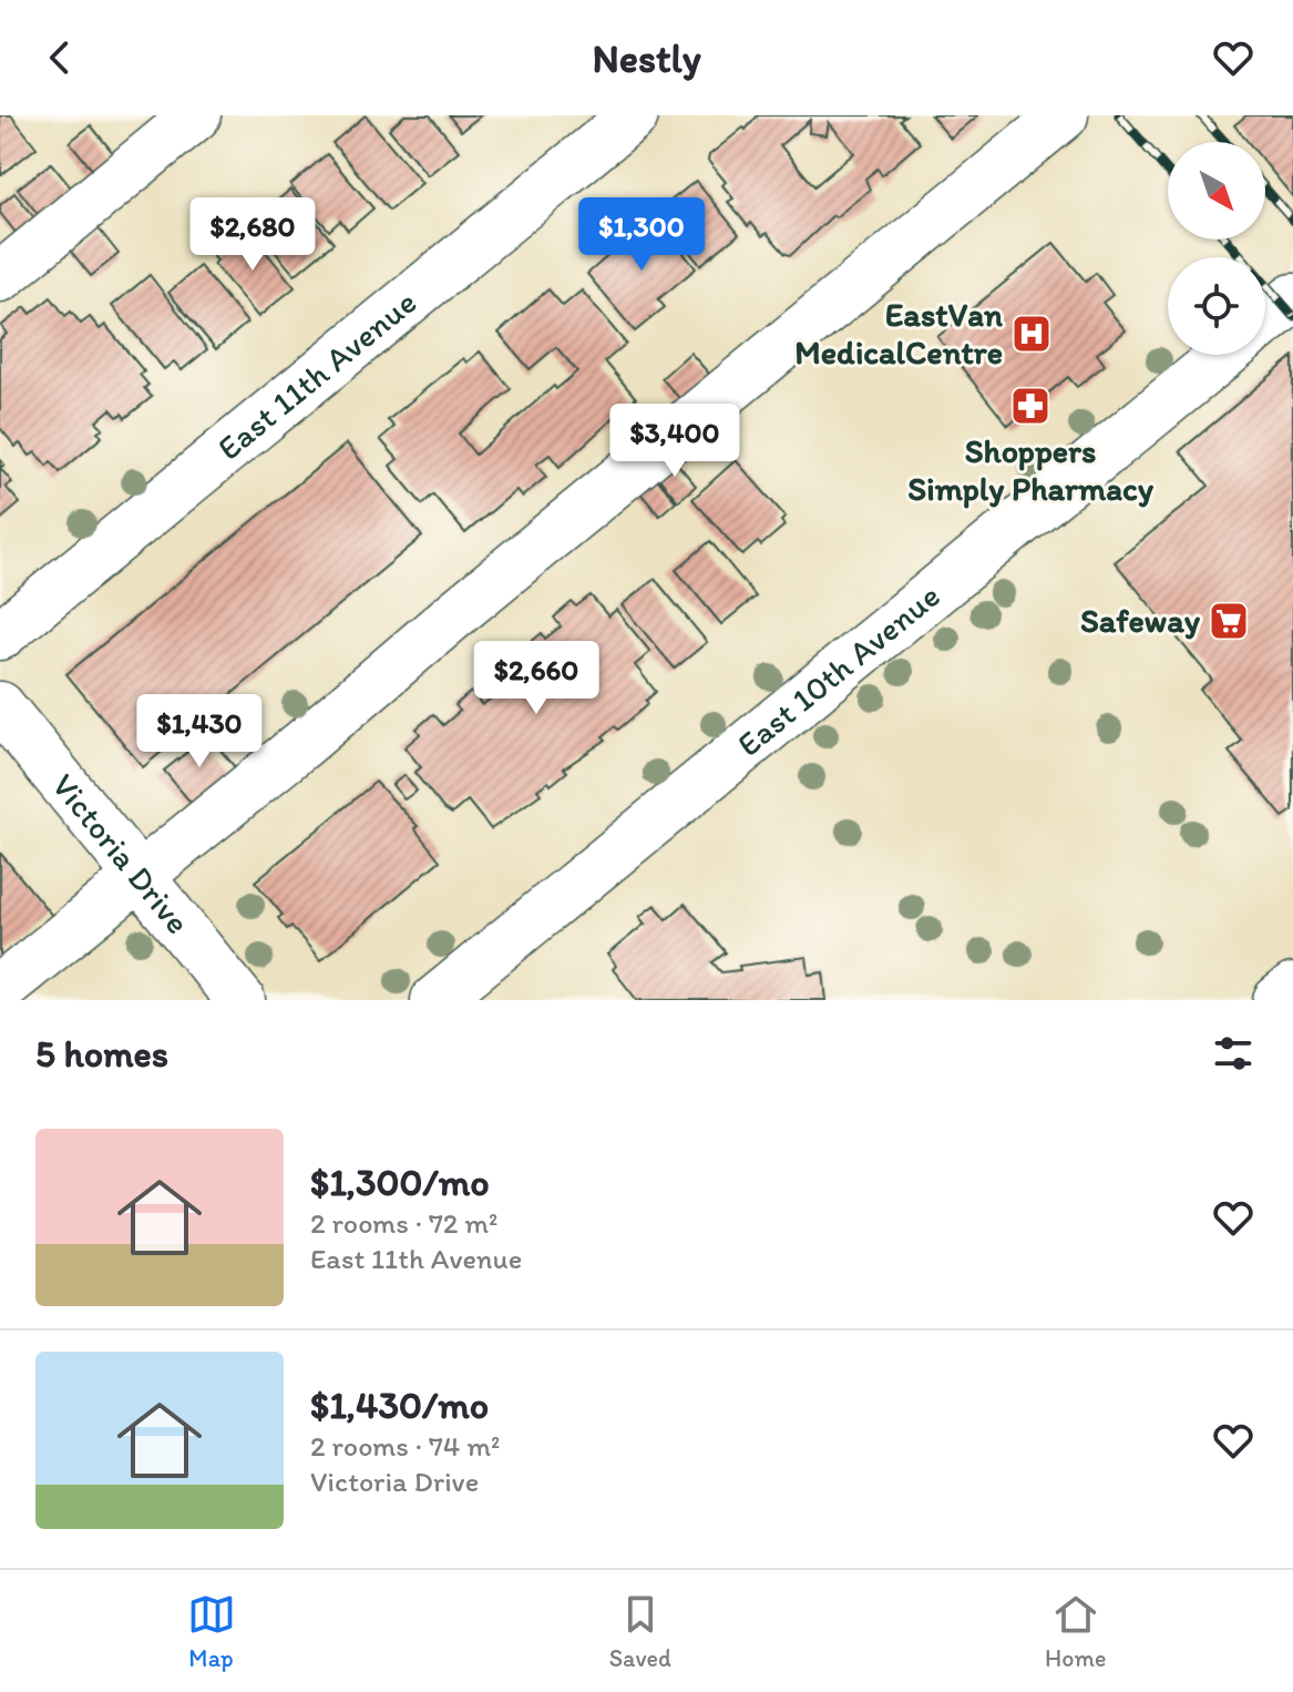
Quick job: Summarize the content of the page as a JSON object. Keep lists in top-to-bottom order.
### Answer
{
  "streets": {
    "street": ["East 11th Avenue", "East 10th Avenue", "Victoria Drive"]
  },
  "places": {
    "hospital": ["EastVan MedicalCentre"],
    "pharmacy": ["Shoppers Simply Pharmacy"],
    "supermarket": ["Safeway"]
  },
  "north": "bottom right",
  "page": {
    "header": "Nestly",
    "price": [
      "$2,680",
      "$1,300",
      "$3,400",
      "$2,660",
      "$1,430"
    ],
    "heading": "5 homes",
    "list": [
      {
        "name": "$1,300/mo",
        "note": "2 rooms · 72 m² · East 11th Avenue"
      },
      {
        "name": "$1,430/mo",
        "note": "2 rooms · 74 m² · Victoria Drive"
      }
    ],
    "tabs": ["Map", "Saved", "Home"]
  }
}
